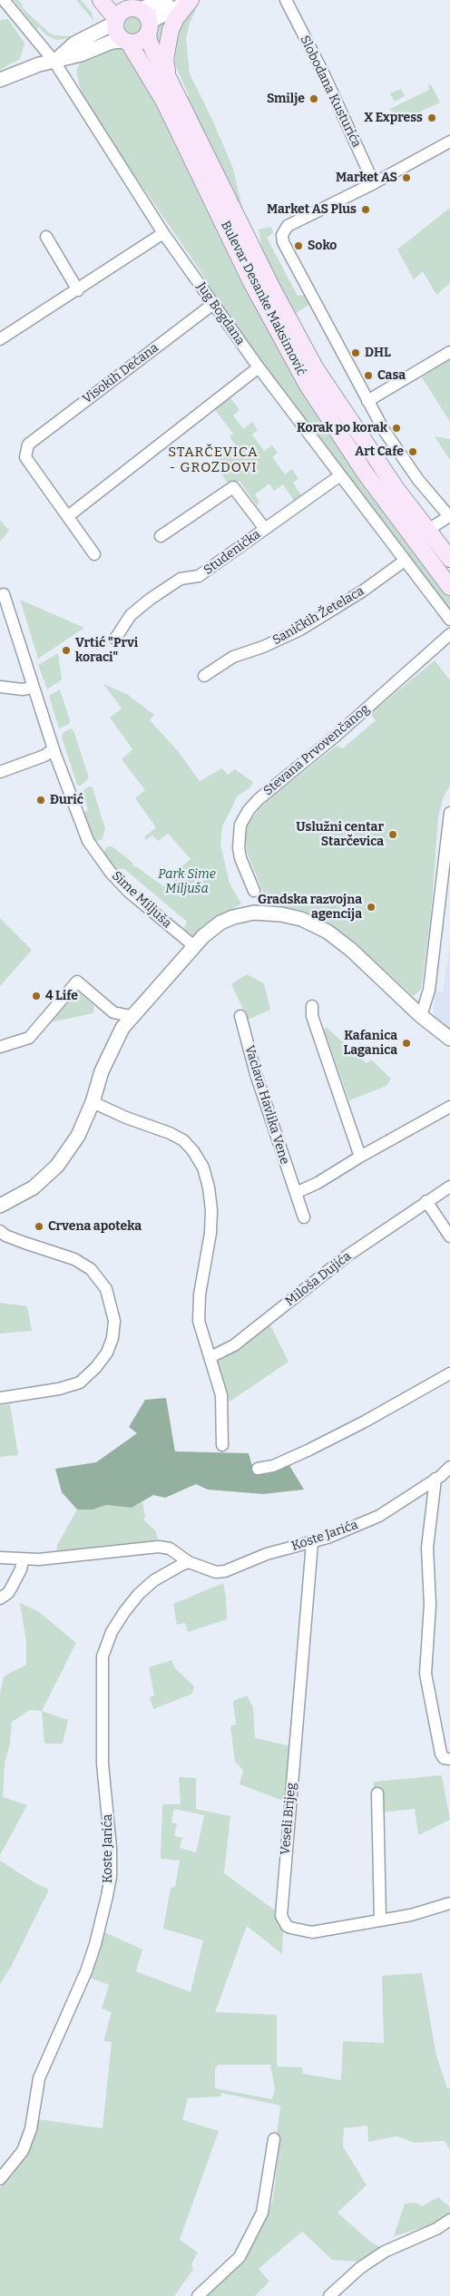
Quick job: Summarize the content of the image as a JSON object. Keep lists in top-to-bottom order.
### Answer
{
  "streets": {
    "main road": ["Bulevar Desanke Maksimović"],
    "street": [
      "Slobodana Kusturića",
      "Jug Bogdana",
      "Visokih Dečana",
      "Studenička",
      "Saničkih Žetelaca",
      "Stevana Prvovenčanog",
      "Sime Miljuša",
      "Vaclava Havlika Vene",
      "Miloša Dujića",
      "Koste Jarića",
      "Veseli Brijeg"
    ]
  },
  "crossings": [
    ["Jug Bogdana", "Visokih Dečana"],
    ["Jug Bogdana", "Studenička"],
    ["Jug Bogdana", "Saničkih Žetelaca"],
    ["Koste Jarića", "Veseli Brijeg"]
  ],
  "districts": ["STARČEVICA - GROZDOVI"],
  "parks": ["Park Sime Miljuša"],
  "places": [
    "Smilje",
    "X Express",
    "Market AS",
    "Market AS Plus",
    "Soko",
    "DHL",
    "Casa",
    "Korak po korak",
    "Art Cafe",
    "Vrtić \"Prvi koraci\"",
    "Đurić",
    "Uslužni centar Starčevica",
    "Gradska razvojna agencija",
    "4 Life",
    "Kafanica Laganica",
    "Crvena apoteka"
  ]
}
